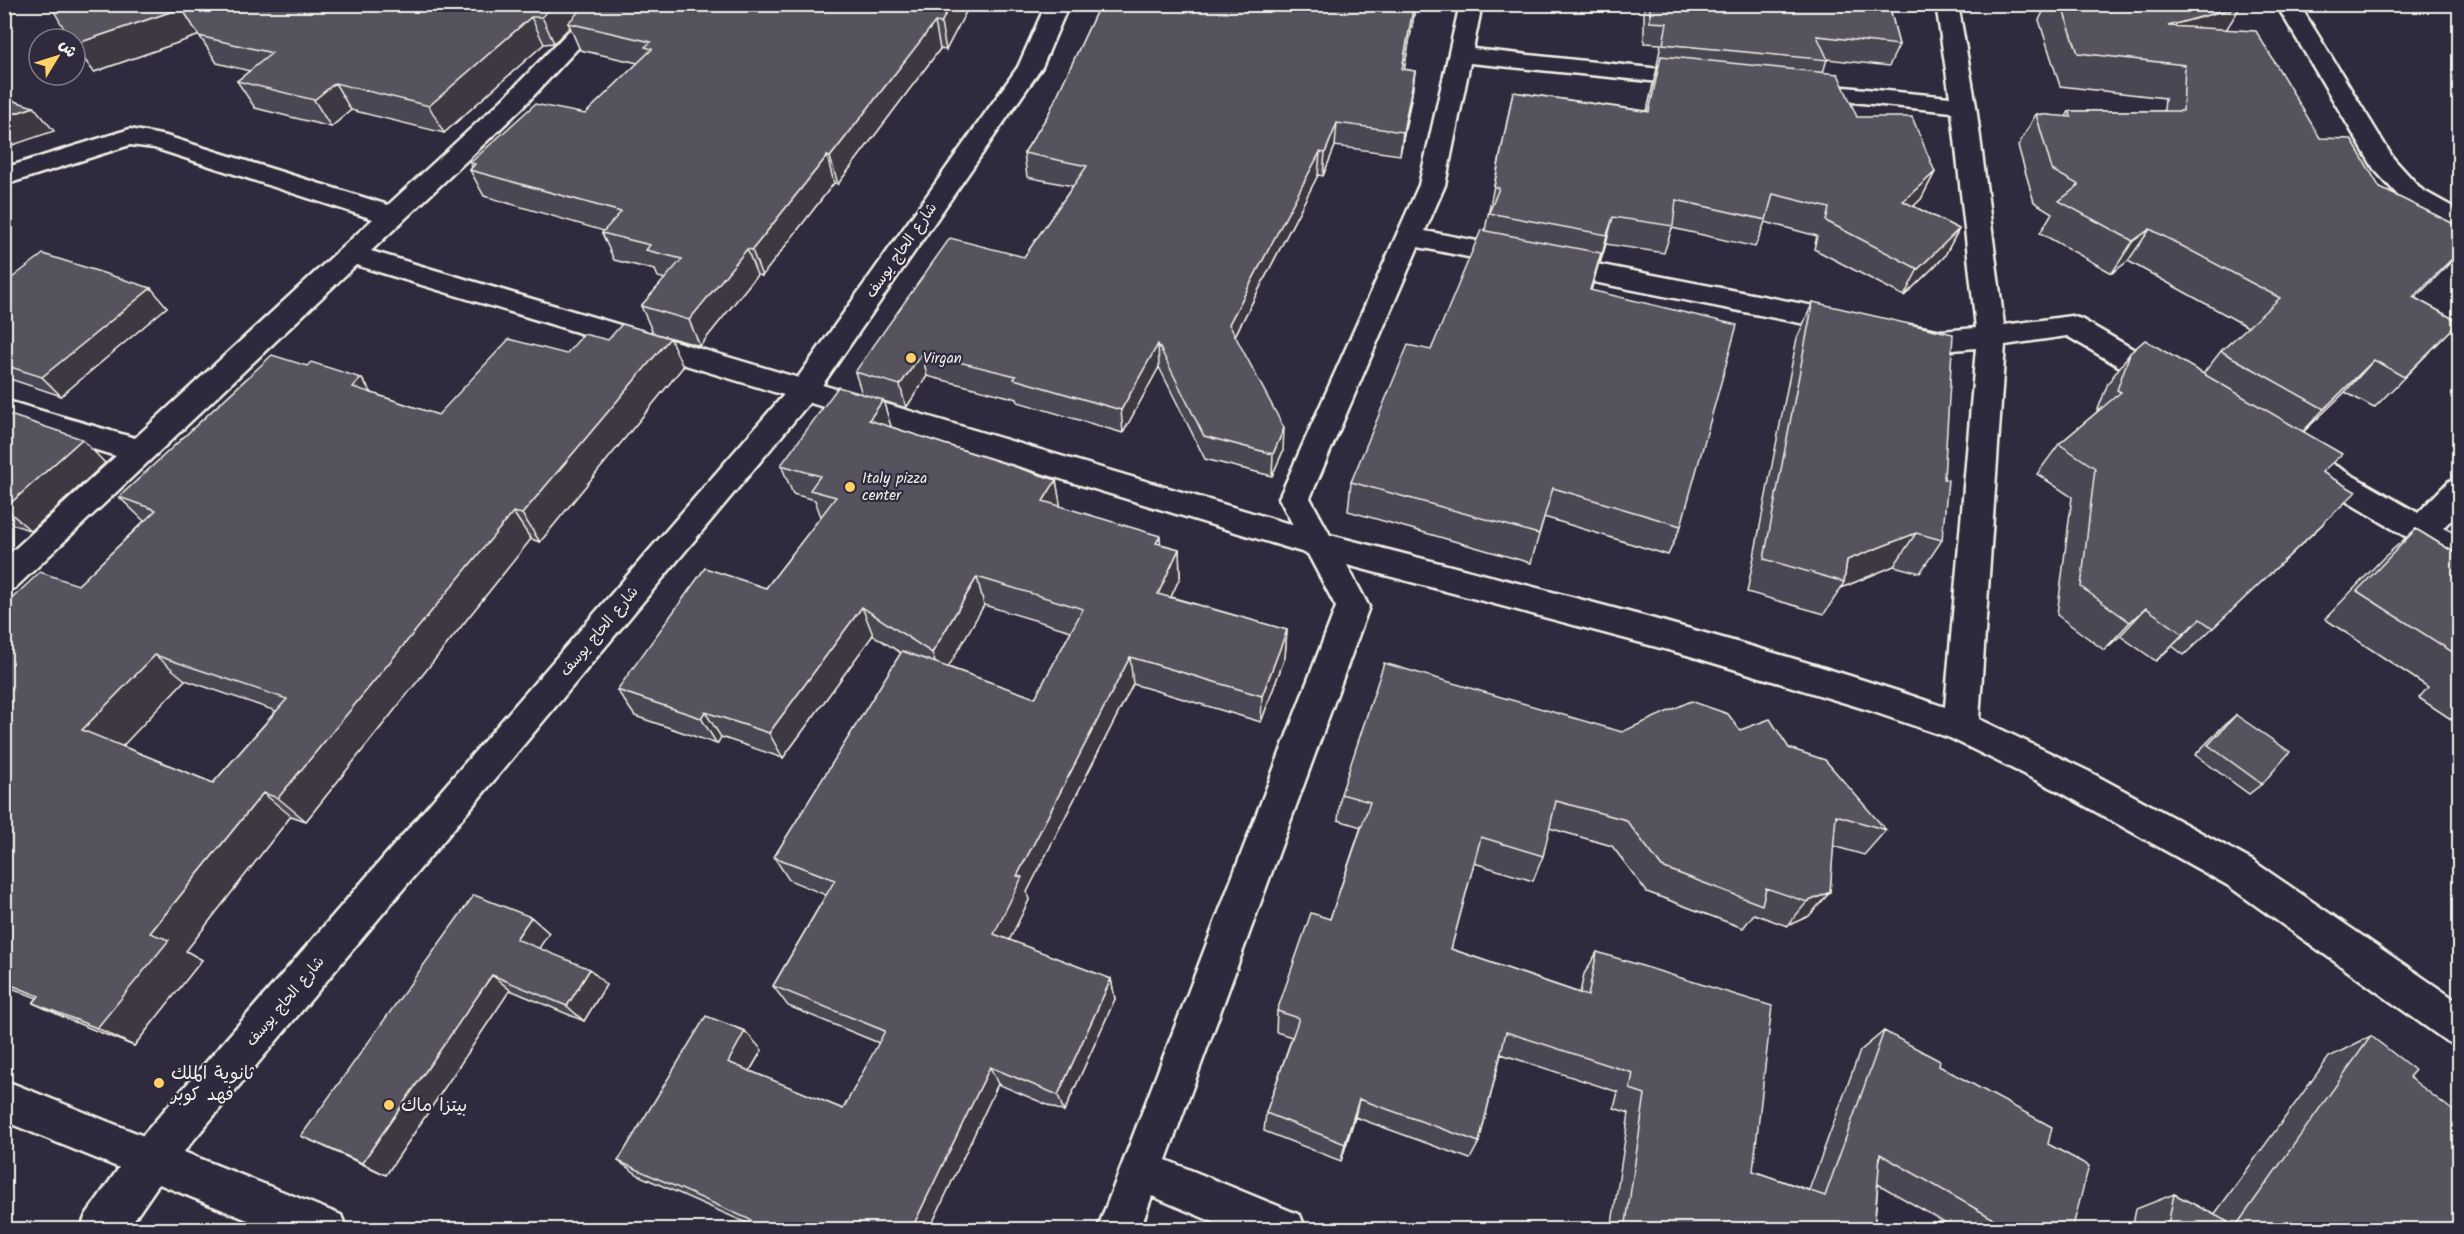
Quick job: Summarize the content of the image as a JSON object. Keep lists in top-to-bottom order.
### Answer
{
  "streets": {
    "street": ["شارع الحاج يوسف"]
  },
  "places": [
    "Virgan",
    "Italy pizza center",
    "ثانوية الملك فهد كوبر",
    "بيتزا ماك"
  ],
  "north": "top right"
}
